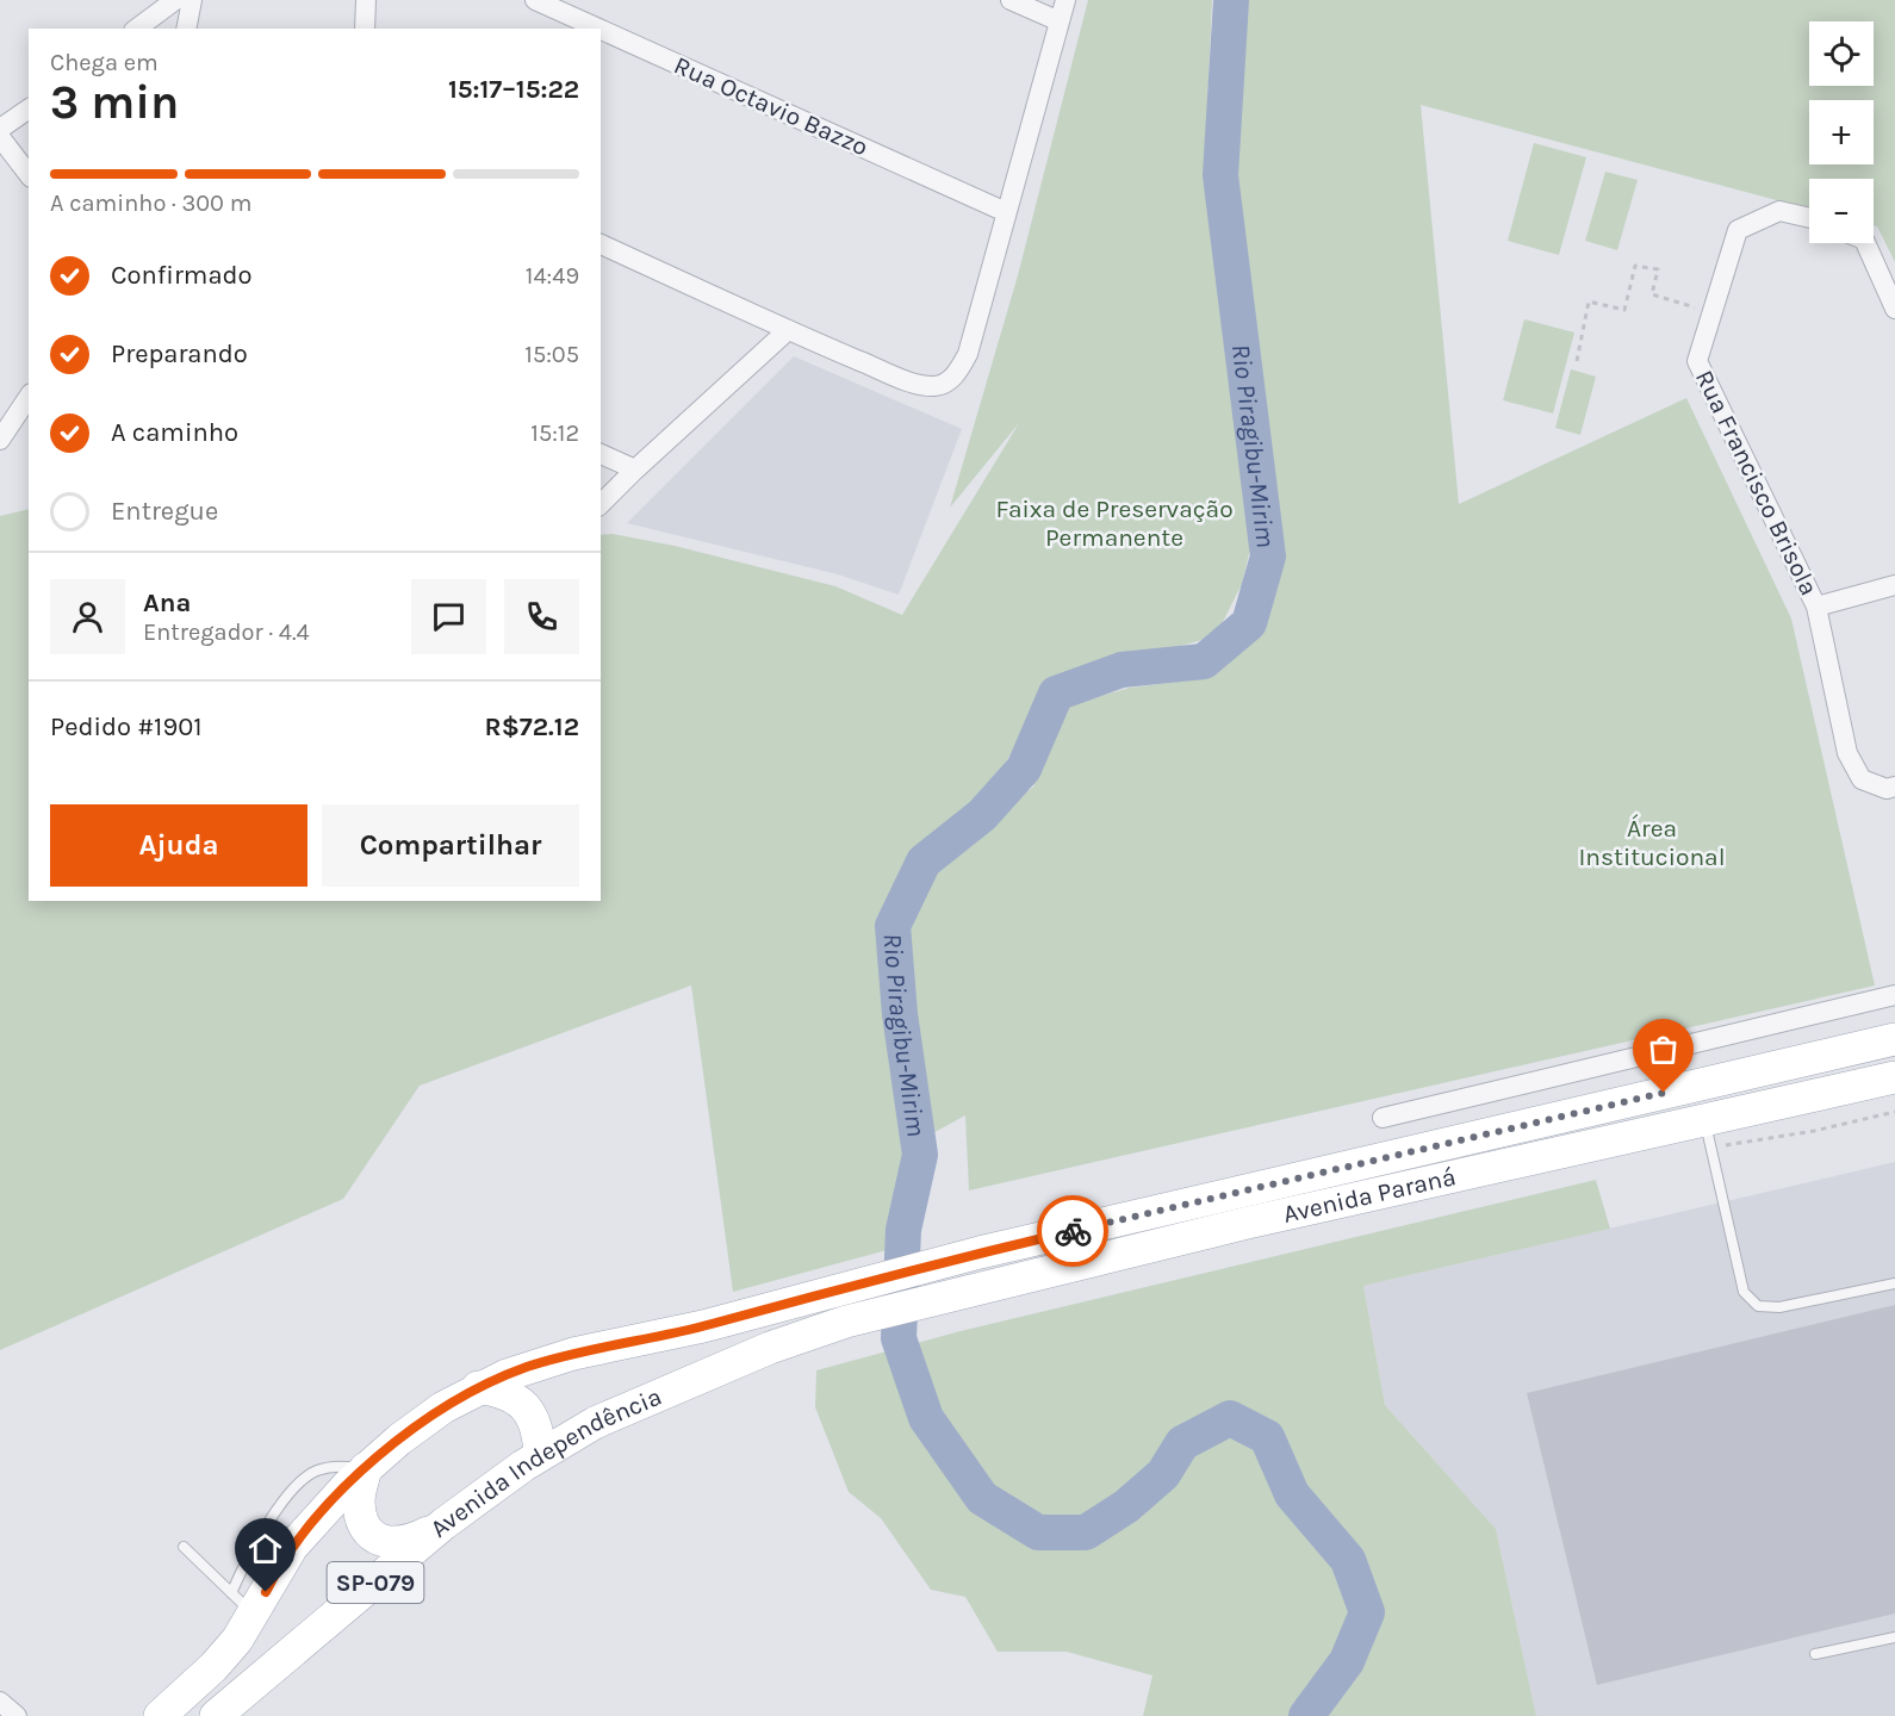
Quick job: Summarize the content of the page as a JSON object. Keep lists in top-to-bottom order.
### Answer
{
  "streets": {
    "main road": ["Avenida Paraná", "Avenida Independência", "SP-079"],
    "street": ["Rua Octavio Bazzo", "Rua Francisco Brisola"]
  },
  "crossings": [
    ["Avenida Paraná", "Avenida Independência"],
    ["Avenida Paraná", "SP-079"]
  ],
  "water": ["Rio Piragibu-Mirim"],
  "parks": ["Faixa de Preservação Permanente", "Área Institucional"],
  "page": {
    "map_buttons": ["+", "−"],
    "heading": ["3 min", "Chega em", "15:17–15:22"],
    "panel": [
      "Ana",
      "Entregador · 4.4",
      "Pedido #1901",
      "R$72.12"
    ],
    "bar": "A caminho · 300 m",
    "list": [
      ["Confirmado", "14:49"],
      ["Preparando", "15:05"],
      ["A caminho", "15:12"],
      "Entregue"
    ],
    "buttons": ["Ajuda", "Compartilhar"]
  }
}
